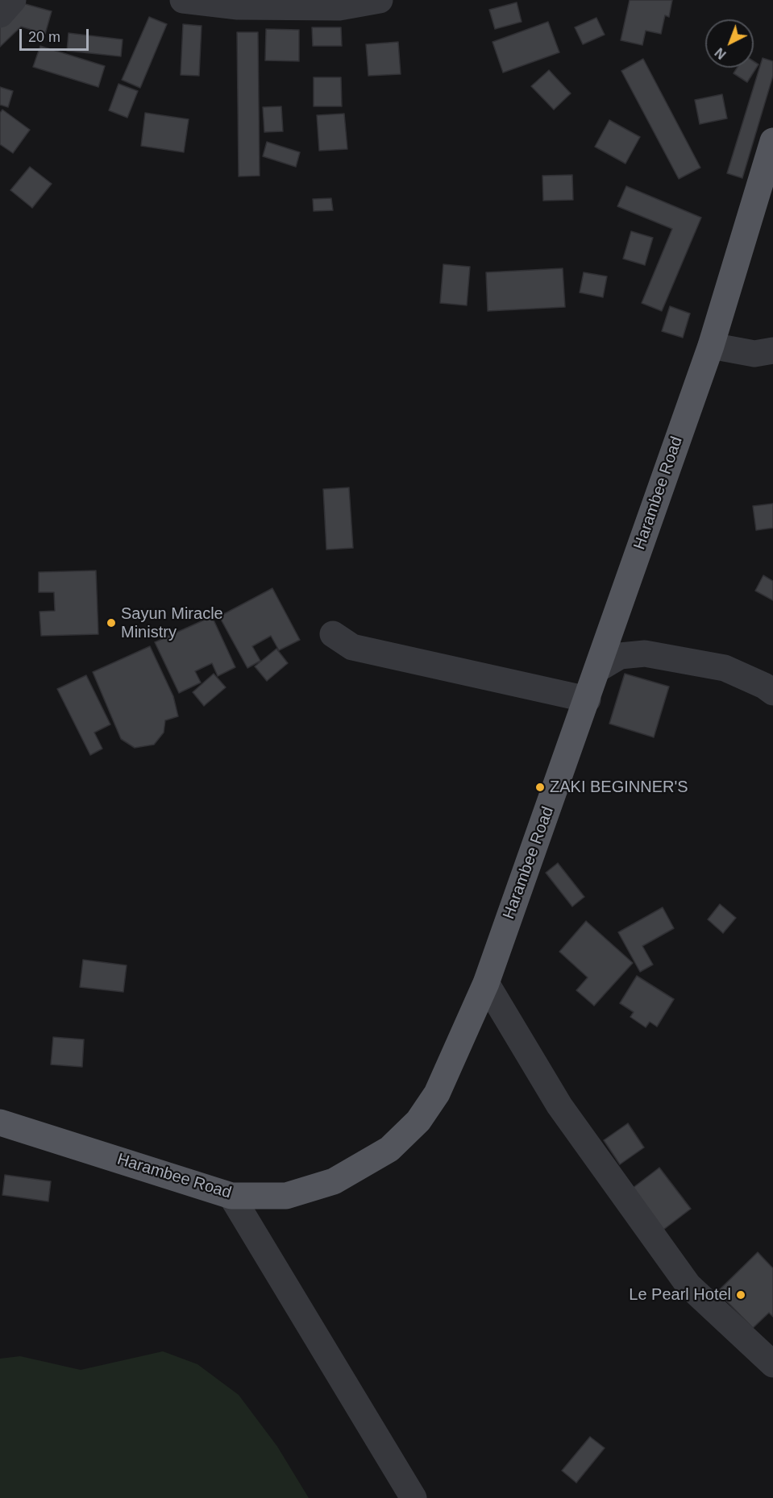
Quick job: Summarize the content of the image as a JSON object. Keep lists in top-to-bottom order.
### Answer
{
  "streets": {
    "main road": ["Harambee Road"]
  },
  "places": ["Sayun Miracle Ministry", "ZAKI BEGINNER'S", "Le Pearl Hotel"],
  "scale_bar": "20 m",
  "north": "bottom left"
}
